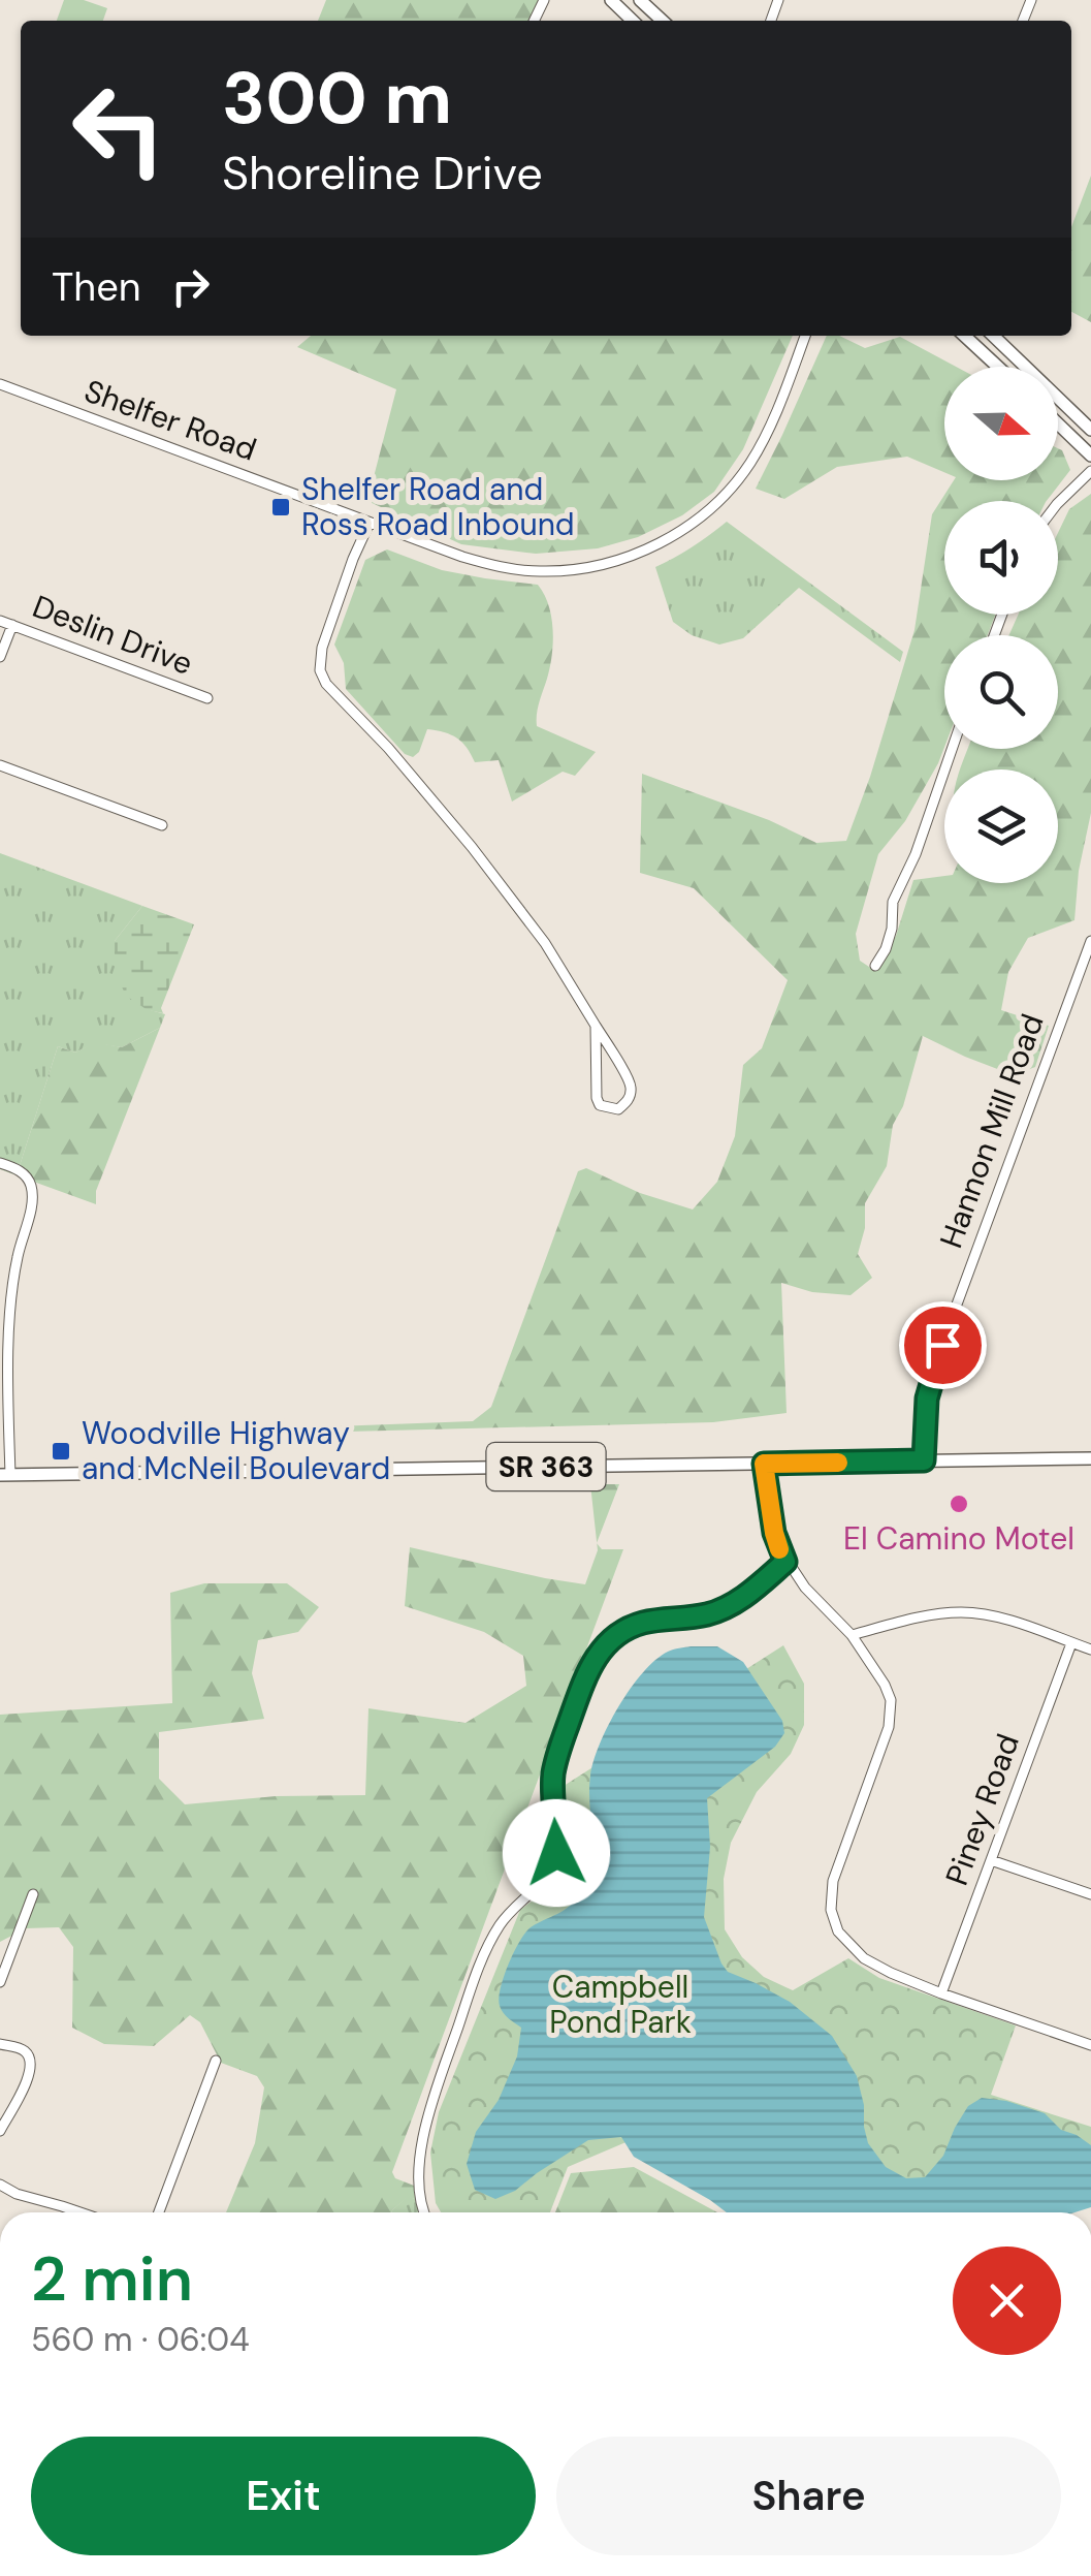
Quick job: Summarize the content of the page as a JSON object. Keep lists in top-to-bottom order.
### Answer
{
  "streets": {
    "main road": ["SR 363"],
    "street": [
      "Shelfer Road",
      "Deslin Drive",
      "Hannon Mill Road",
      "Piney Road"
    ]
  },
  "crossings": [
    ["Hannon Mill Road", "SR 363"]
  ],
  "parks": ["Campbell Pond Park"],
  "places": {
    "transit": ["Shelfer Road and Ross Road Inbound", "Woodville Highway and McNeil Boulevard"],
    "other": ["El Camino Motel"]
  },
  "north": "right",
  "page": {
    "turn": ["300 m", "Shoreline Drive"],
    "then": "Then",
    "heading": ["2 min", "560 m · 06:04"],
    "buttons": ["Exit", "Share"]
  }
}
